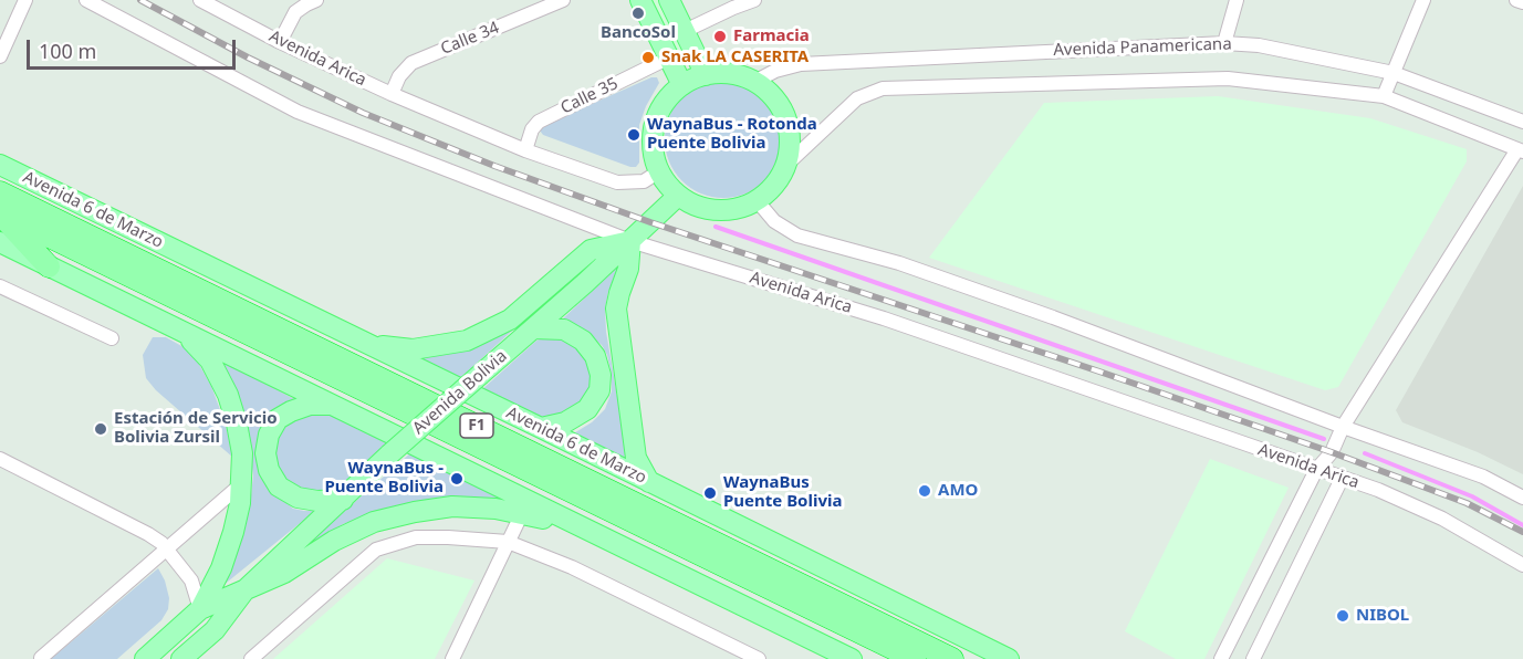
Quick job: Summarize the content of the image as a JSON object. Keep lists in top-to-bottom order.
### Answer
{
  "streets": {
    "highway": ["Avenida 6 de Marzo", "F1"],
    "main road": ["Avenida Bolivia"],
    "street": [
      "Calle 34",
      "Avenida Panamericana",
      "Avenida Arica",
      "Calle 35"
    ]
  },
  "crossings": [
    ["Calle 34", "Avenida Arica"],
    ["Avenida Panamericana", "Avenida Arica"],
    ["Avenida Panamericana", "Avenida Bolivia"],
    ["Avenida Arica", "Calle 35"],
    ["Avenida Arica", "Avenida Bolivia"]
  ],
  "places": [
    "BancoSol",
    "Farmacia",
    "Snak LA CASERITA",
    "WaynaBus - Rotonda Puente Bolivia",
    "Estación de Servicio Bolivia Zursil",
    "WaynaBus - Puente Bolivia",
    "AMO",
    "WaynaBus Puente Bolivia",
    "NIBOL"
  ],
  "scale_bar": "100 m"
}
